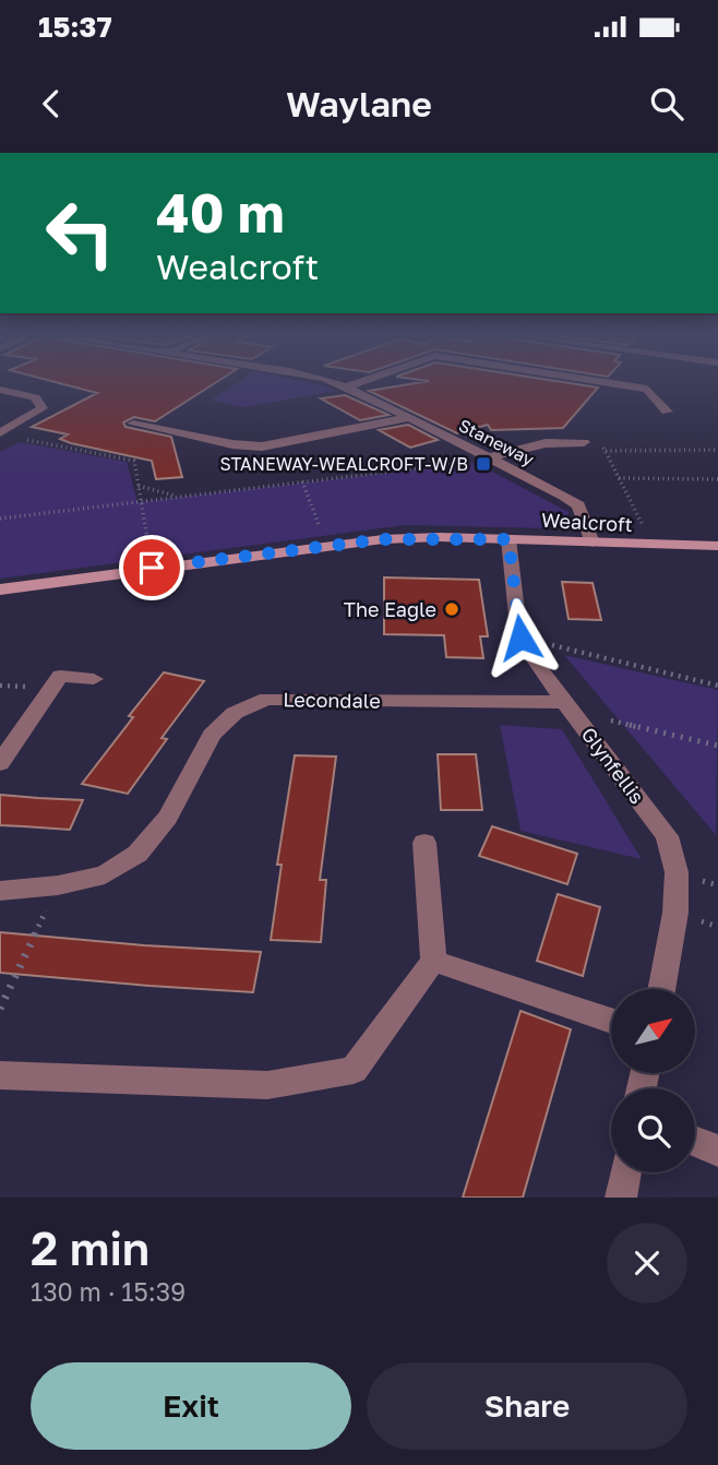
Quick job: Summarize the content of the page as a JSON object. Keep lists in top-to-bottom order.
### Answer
{
  "streets": {
    "street": [
      "Staneway",
      "Wealcroft",
      "Lecondale",
      "Glynfellis"
    ]
  },
  "crossings": [
    ["Staneway", "Wealcroft"],
    ["Wealcroft", "Glynfellis"],
    ["Lecondale", "Glynfellis"]
  ],
  "places": {
    "transit": ["STANEWAY-WEALCROFT-W/B"],
    "other": ["The Eagle"]
  },
  "north": "top right",
  "page": {
    "status": "15:37",
    "header": "Waylane",
    "turn": ["40 m", "Wealcroft"],
    "heading": ["2 min", "130 m · 15:39"],
    "buttons": ["Exit", "Share"]
  }
}
